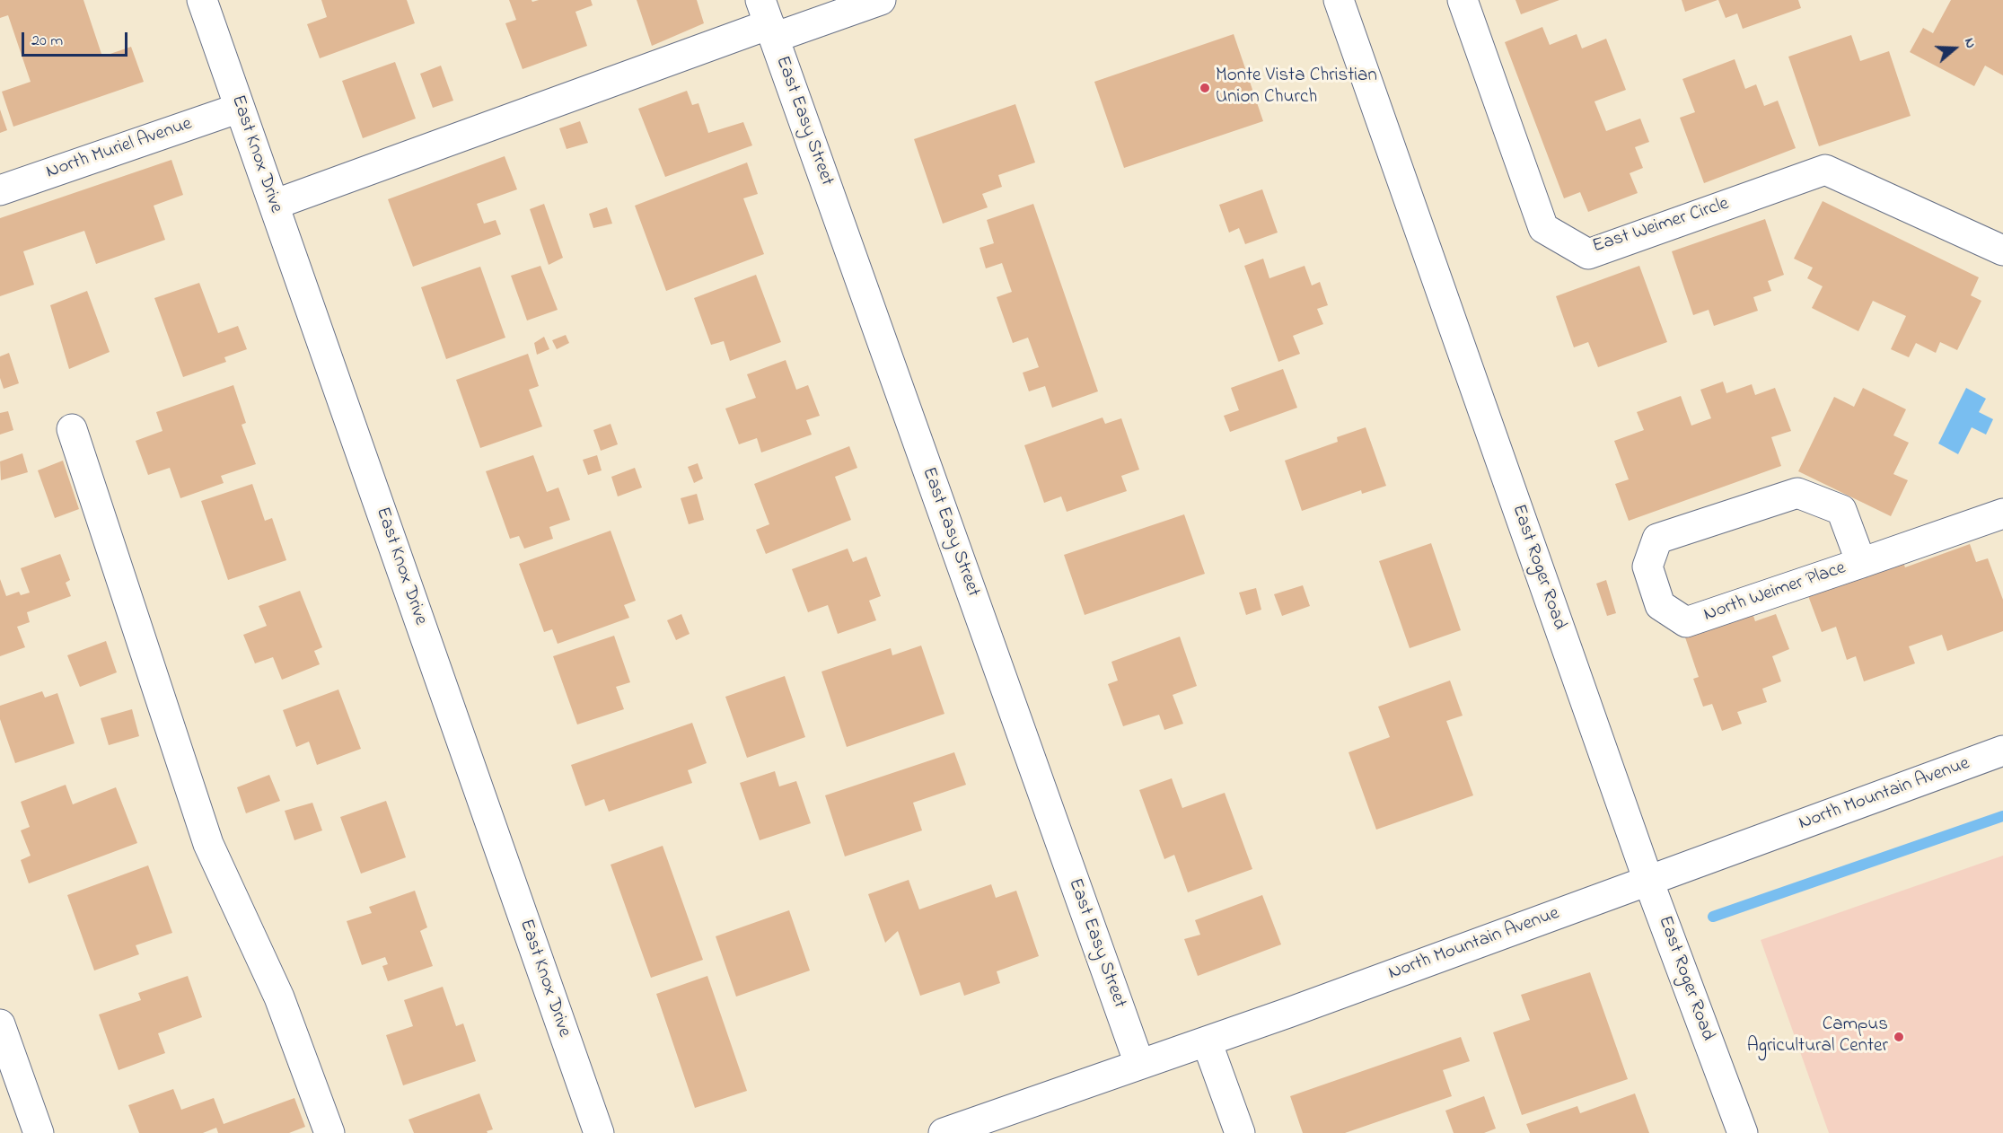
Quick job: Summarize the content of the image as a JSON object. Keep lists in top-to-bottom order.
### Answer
{
  "streets": {
    "street": [
      "East Easy Street",
      "North Muriel Avenue",
      "East Knox Drive",
      "East Weimer Circle",
      "East Roger Road",
      "North Weimer Place",
      "North Mountain Avenue"
    ]
  },
  "crossings": [
    ["East Easy Street", "North Mountain Avenue"],
    ["North Muriel Avenue", "East Knox Drive"],
    ["East Roger Road", "North Mountain Avenue"]
  ],
  "places": ["Monte Vista Christian Union Church", "Campus Agricultural Center"],
  "scale_bar": "20 m",
  "north": "right"
}
